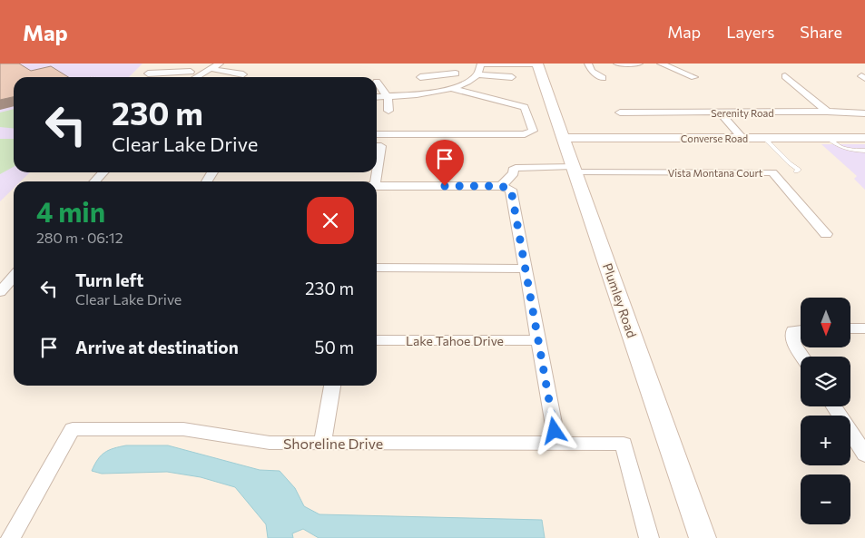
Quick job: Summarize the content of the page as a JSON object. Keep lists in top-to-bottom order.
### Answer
{
  "streets": {
    "street": [
      "Serenity Road",
      "Converse Road",
      "Vista Montana Court",
      "Plumley Road",
      "Lake Tahoe Drive",
      "Shoreline Drive"
    ]
  },
  "crossings": [
    ["Converse Road", "Plumley Road"],
    ["Vista Montana Court", "Plumley Road"]
  ],
  "north": "bottom",
  "page": {
    "header": "Map",
    "nav": ["Map", "Layers", "Share"],
    "turn": ["230 m", "Clear Lake Drive"],
    "heading": ["4 min", "280 m · 06:12"],
    "list": [
      {
        "name": "Turn left",
        "note": "Clear Lake Drive",
        "value": "230 m"
      },
      {
        "name": "Arrive at destination",
        "value": "50 m"
      }
    ],
    "map_buttons": ["+", "−"]
  }
}
